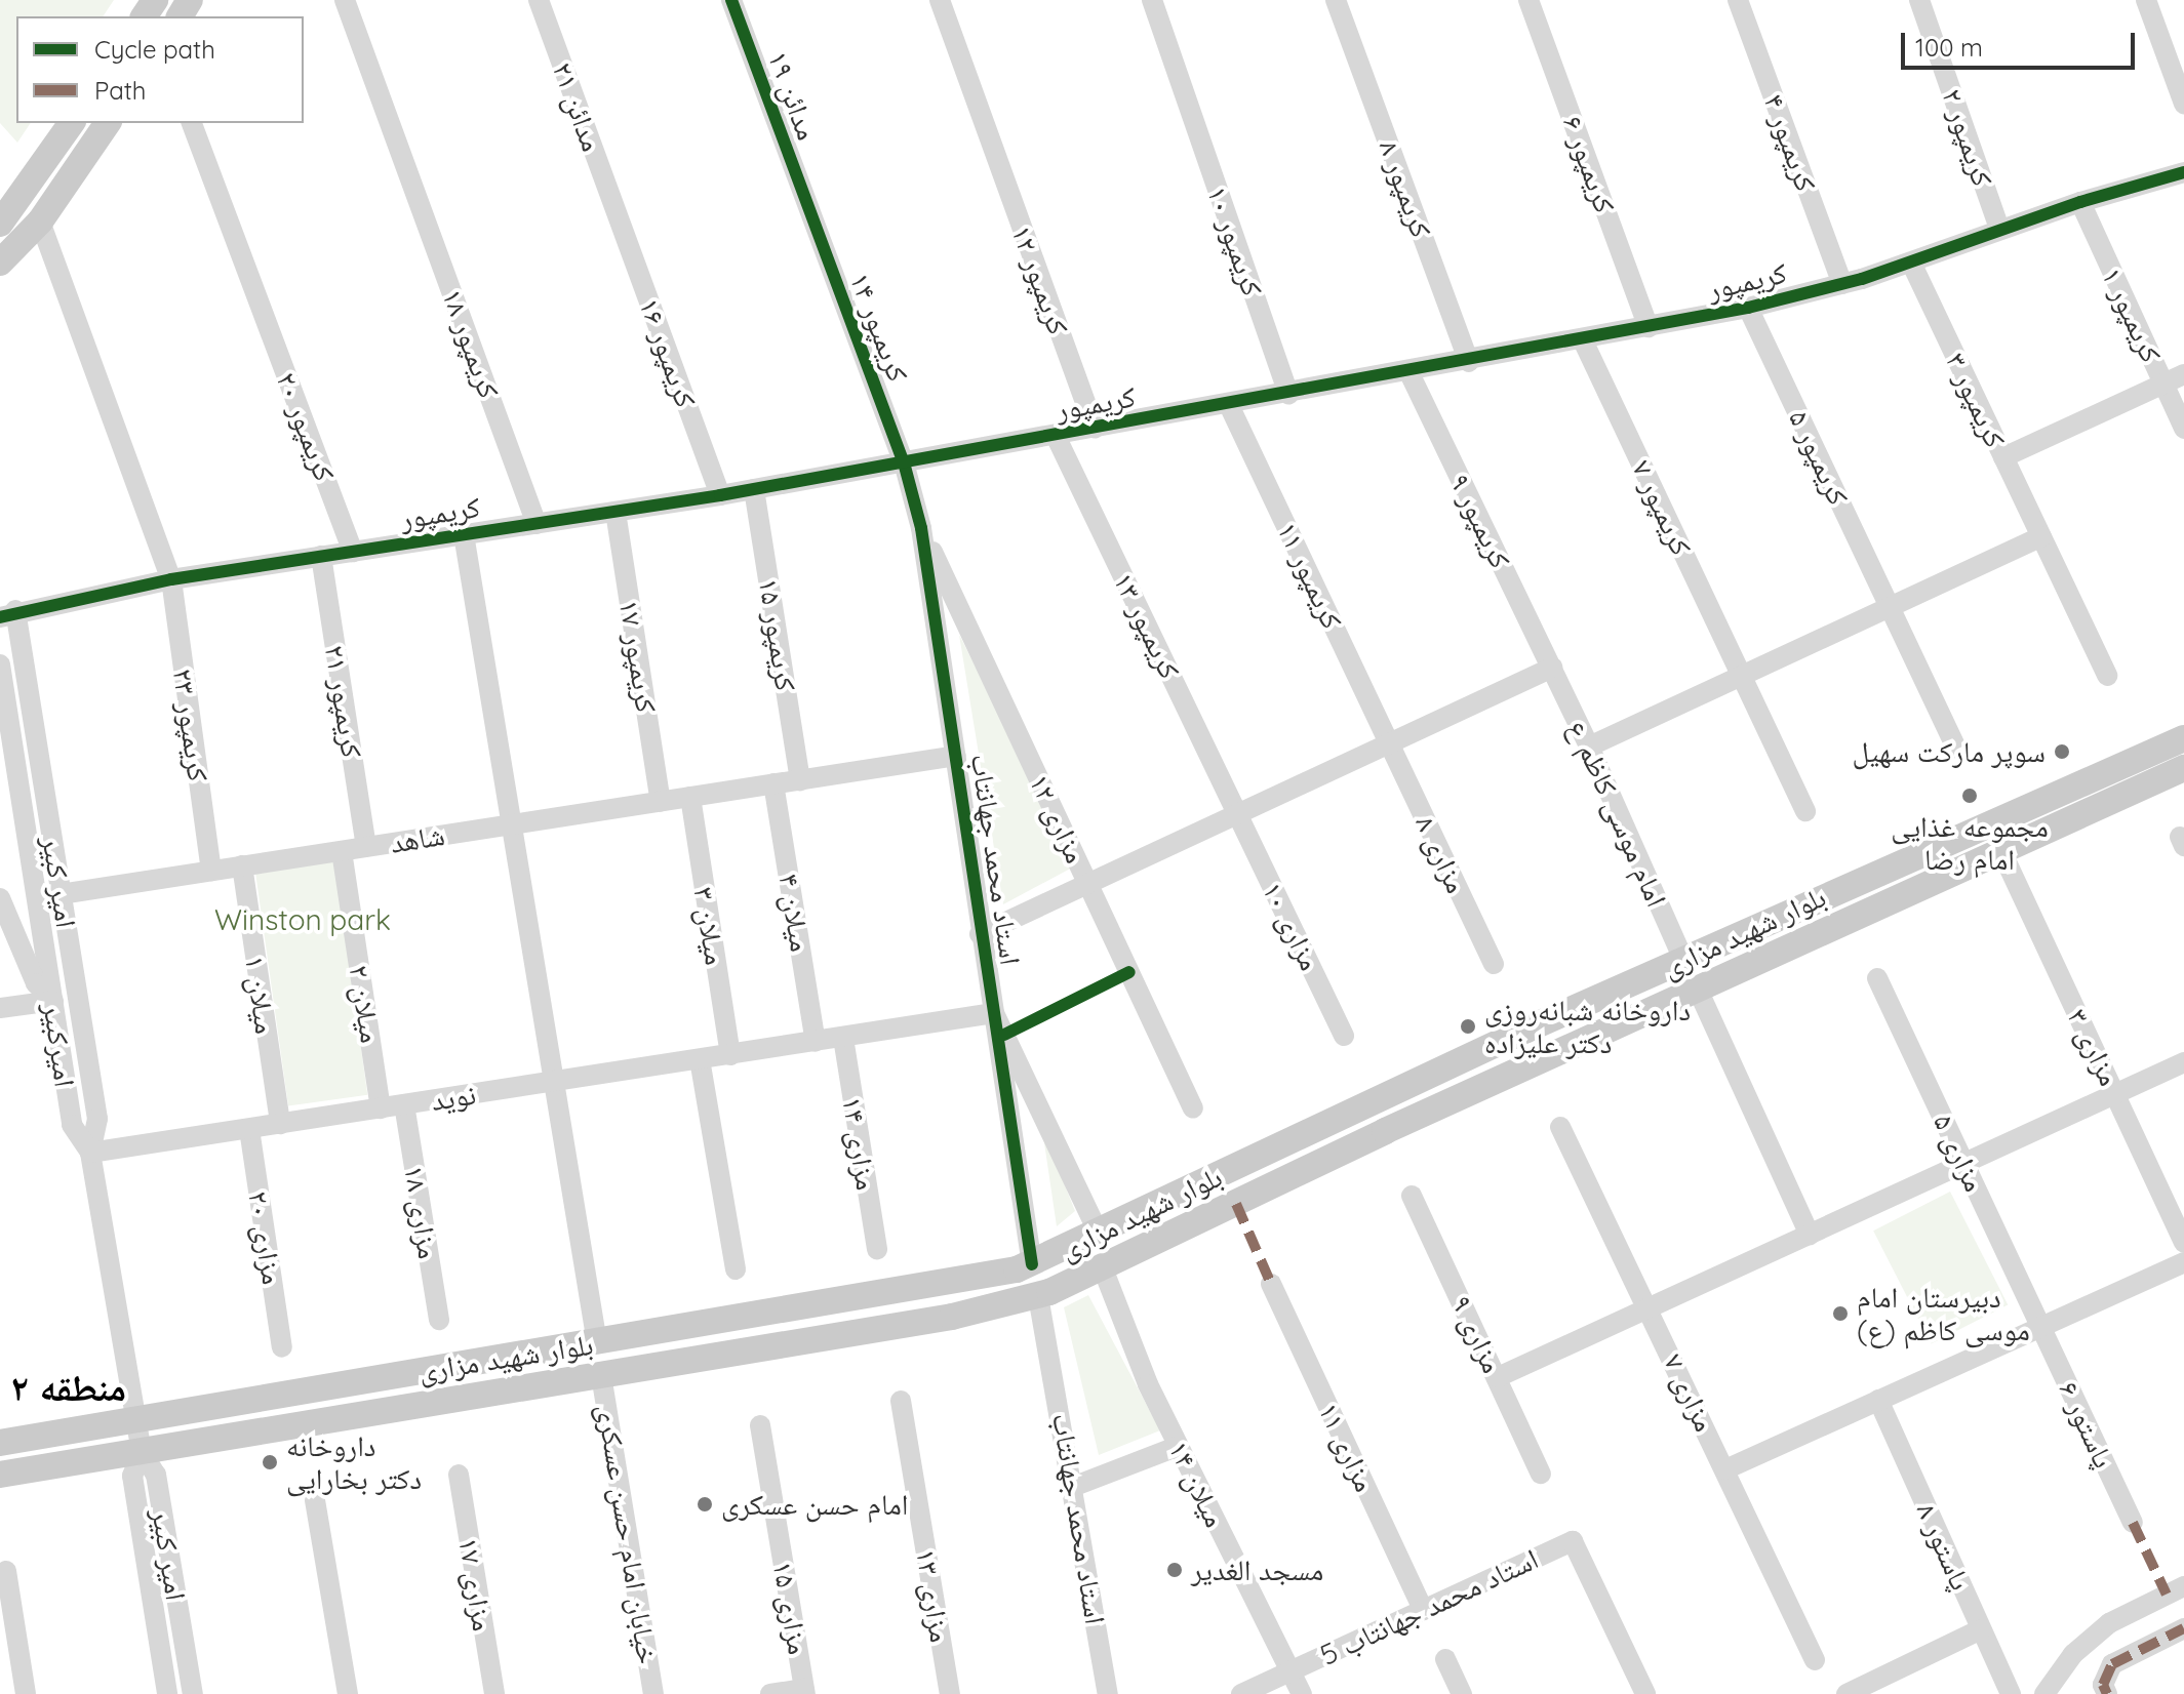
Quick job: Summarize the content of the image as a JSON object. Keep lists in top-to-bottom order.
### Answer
{
  "streets": {
    "main road": ["بلوار شهید مزاری"],
    "street": [
      "مدائن ۱۹",
      "مدائن ۲۱",
      "کریمپور ۲",
      "کریمپور ۴",
      "کریمپور ۶",
      "کریمپور ۸",
      "کریمپور ۱۰",
      "کریمپور ۱۲",
      "کریمپور",
      "کریمپور ۱",
      "کریمپور ۱۴",
      "کریمپور ۱۸",
      "کریمپور ۱۶",
      "کریمپور ۳",
      "کریمپور ۲۰",
      "کریمپور ۵",
      "کریمپور ۷",
      "کریمپور ۹",
      "کریمپور ۱۱",
      "کریمپور ۱۳",
      "کریمپور ۱۵",
      "کریمپور ۱۷",
      "کریمپور ۲۱",
      "کریمپور ۲۳",
      "امام موسی کاظم ع",
      "مزاری ۱۲",
      "شاهد",
      "مزاری ۸",
      "استاد محمد جهانتاب",
      "امیر کبیر",
      "میلان ۴",
      "میلان ۳",
      "مزاری ۱۰",
      "میلان ۱",
      "میلان ۲",
      "امیرکبیر",
      "مزاری ۳",
      "نوید",
      "مزاری ۱۴",
      "مزاری ۵",
      "مزاری ۱۸",
      "مزاری ۲۰",
      "مزاری ۹",
      "مزاری ۷",
      "پاستور ۶",
      "مزاری ۱۱",
      "میلان ۱۴",
      "خیابان امام حسن عسکری",
      "پاستور ۸",
      "مزاری ۱۷",
      "مزاری ۱۳",
      "استاد محمد جهانتاب 5",
      "مزاری ۱۵"
    ]
  },
  "crossings": [
    ["مدائن ۱۹", "کریمپور ۱۴"],
    ["مدائن ۲۱", "کریمپور ۱۶"],
    ["کریمپور ۲", "کریمپور"],
    ["کریمپور ۴", "کریمپور"],
    ["کریمپور ۶", "کریمپور"],
    ["کریمپور ۸", "کریمپور"],
    ["کریمپور ۱۰", "کریمپور"],
    ["کریمپور ۱۲", "کریمپور"],
    ["کریمپور", "کریمپور ۱"],
    ["کریمپور", "کریمپور ۱۴"],
    ["کریمپور", "کریمپور ۱۸"],
    ["کریمپور", "کریمپور ۱۶"],
    ["کریمپور", "کریمپور ۳"],
    ["کریمپور", "کریمپور ۲۰"],
    ["کریمپور", "کریمپور ۵"],
    ["کریمپور", "کریمپور ۷"],
    ["کریمپور", "کریمپور ۹"],
    ["کریمپور", "کریمپور ۱۱"],
    ["کریمپور", "کریمپور ۱۳"],
    ["کریمپور", "کریمپور ۱۵"],
    ["کریمپور", "کریمپور ۱۷"],
    ["کریمپور", "کریمپور ۲۱"],
    ["کریمپور", "کریمپور ۲۳"],
    ["کریمپور", "استاد محمد جهانتاب"],
    ["کریمپور", "امیر کبیر"],
    ["کریمپور ۱۴", "استاد محمد جهانتاب"],
    ["کریمپور ۹", "امام موسی کاظم ع"],
    ["کریمپور ۱۱", "مزاری ۸"],
    ["کریمپور ۱۳", "مزاری ۱۰"],
    ["کریمپور ۱۵", "شاهد"],
    ["کریمپور ۱۷", "شاهد"],
    ["کریمپور ۲۱", "شاهد"],
    ["کریمپور ۲۳", "شاهد"],
    ["امام موسی کاظم ع", "بلوار شهید مزاری"],
    ["مزاری ۱۲", "استاد محمد جهانتاب"],
    ["شاهد", "استاد محمد جهانتاب"],
    ["شاهد", "امیر کبیر"],
    ["شاهد", "میلان ۴"],
    ["شاهد", "میلان ۳"],
    ["شاهد", "میلان ۱"],
    ["شاهد", "میلان ۲"],
    ["استاد محمد جهانتاب", "بلوار شهید مزاری"],
    ["استاد محمد جهانتاب", "نوید"],
    ["امیر کبیر", "بلوار شهید مزاری"],
    ["امیر کبیر", "امیرکبیر"],
    ["امیر کبیر", "نوید"],
    ["میلان ۴", "نوید"],
    ["میلان ۳", "نوید"],
    ["بلوار شهید مزاری", "امیرکبیر"],
    ["بلوار شهید مزاری", "مزاری ۳"],
    ["بلوار شهید مزاری", "میلان ۱۴"],
    ["بلوار شهید مزاری", "خیابان امام حسن عسکری"],
    ["میلان ۱", "نوید"],
    ["میلان ۲", "نوید"],
    ["امیرکبیر", "نوید"],
    ["نوید", "مزاری ۱۴"],
    ["نوید", "مزاری ۱۸"],
    ["نوید", "مزاری ۲۰"],
    ["مزاری ۵", "پاستور ۶"],
    ["مزاری ۱۱", "استاد محمد جهانتاب 5"],
    ["میلان ۱۴", "استاد محمد جهانتاب 5"]
  ],
  "districts": ["منطقه ۲"],
  "parks": ["Winston park"],
  "places": [
    "سوپر مارکت سهیل",
    "مجموعه غذایی امام رضا",
    "داروخانه شبانه‌روزی دکتر علیزاده",
    "دبیرستان امام موسی کاظم (ع)",
    "داروخانه دکتر بخارایی",
    "امام حسن عسکری",
    "مسجد الغدیر"
  ],
  "legend": ["Cycle path", "Path"],
  "scale_bar": "100 m"
}
